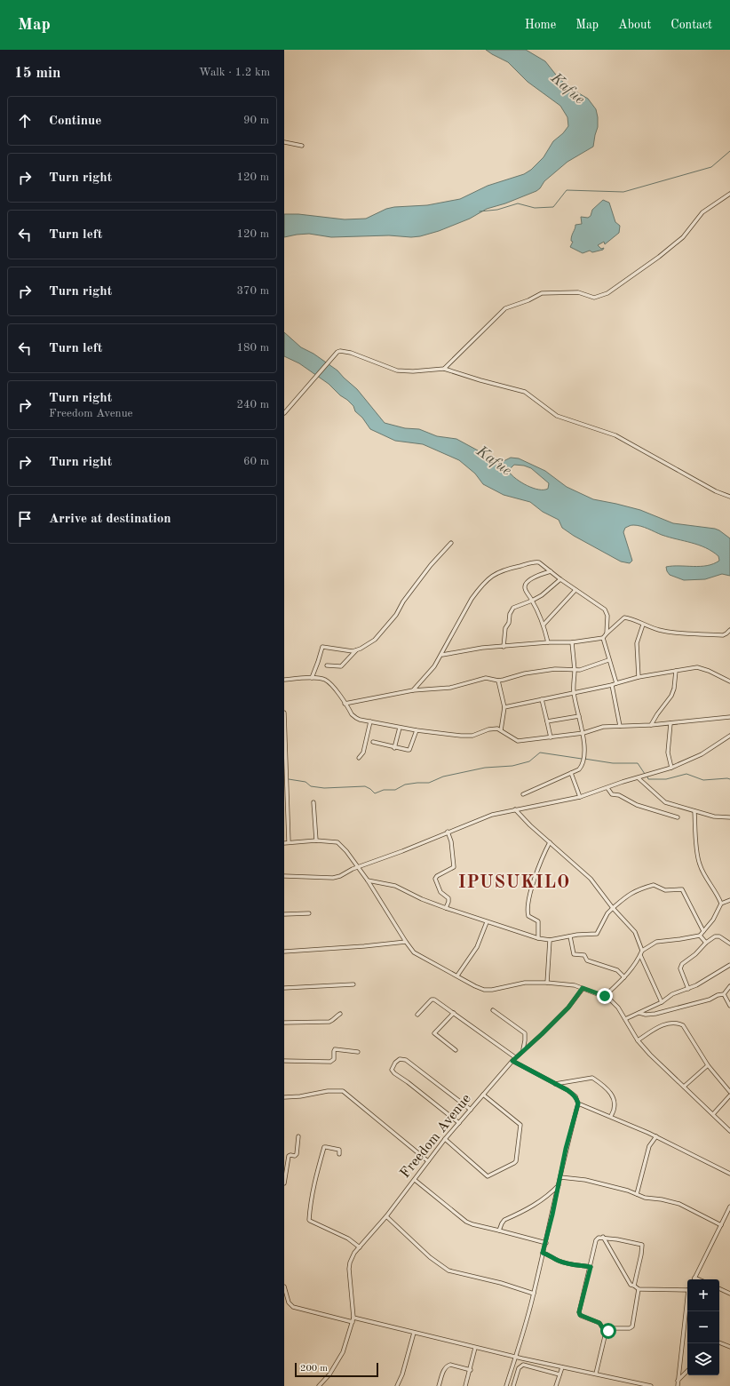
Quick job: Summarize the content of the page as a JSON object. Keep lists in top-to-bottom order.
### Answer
{
  "streets": {
    "street": ["Freedom Avenue"]
  },
  "districts": ["IPUSUKILO"],
  "water": ["Kafue"],
  "scale_bar": "200 m",
  "page": {
    "header": "Map",
    "nav": [
      "Home",
      "Map",
      "About",
      "Contact"
    ],
    "heading": ["15 min", "Walk · 1.2 km"],
    "list": [
      ["Continue", "90 m"],
      ["Turn right", "120 m"],
      ["Turn left", "120 m"],
      ["Turn right", "370 m"],
      ["Turn left", "180 m"],
      ["Turn right", "Freedom Avenue", "240 m"],
      ["Turn right", "60 m"],
      "Arrive at destination"
    ],
    "map_buttons": ["+", "−"],
    "scale": "200 m"
  }
}
